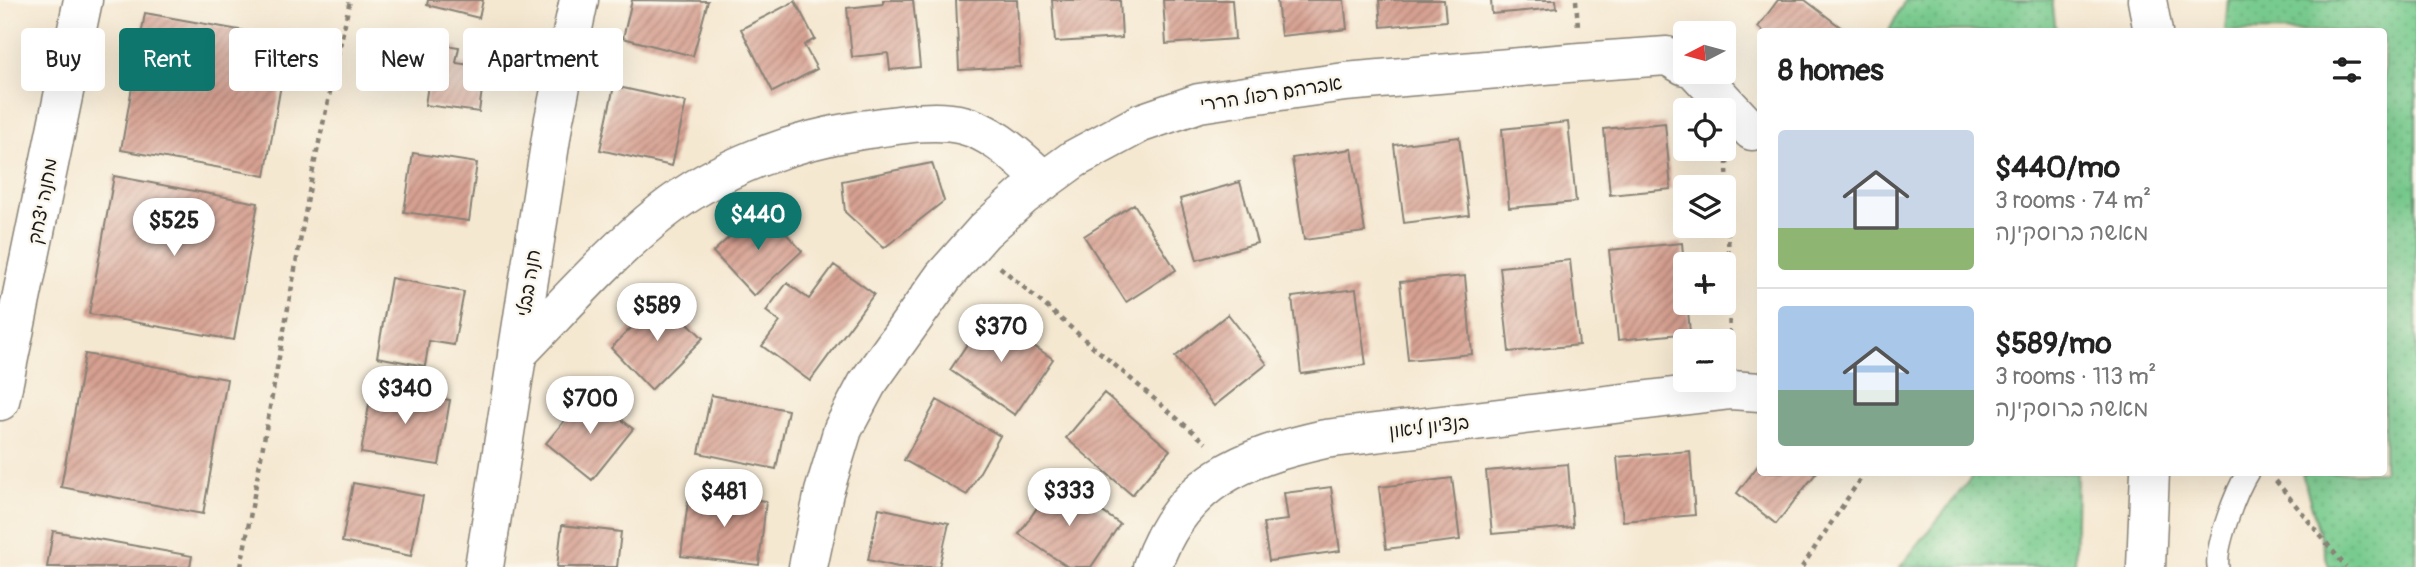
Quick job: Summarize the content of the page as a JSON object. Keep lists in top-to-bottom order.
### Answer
{
  "streets": {
    "street": [
      "אברהם רפול הררי",
      "מחנה יצחק",
      "חנה בבלי",
      "בנציון ליאון"
    ]
  },
  "north": "left",
  "page": {
    "map_buttons": ["+", "−"],
    "chip": [
      "Buy",
      "Rent",
      "Filters",
      "New",
      "Apartment"
    ],
    "heading": "8 homes",
    "list": [
      {
        "name": "$440/mo",
        "note": "3 rooms · 74 m² · מאשה ברוסקינה"
      },
      {
        "name": "$589/mo",
        "note": "3 rooms · 113 m² · מאשה ברוסקינה"
      }
    ],
    "price": [
      "$440",
      "$525",
      "$589",
      "$370",
      "$340",
      "$700",
      "$333",
      "$481"
    ]
  }
}
